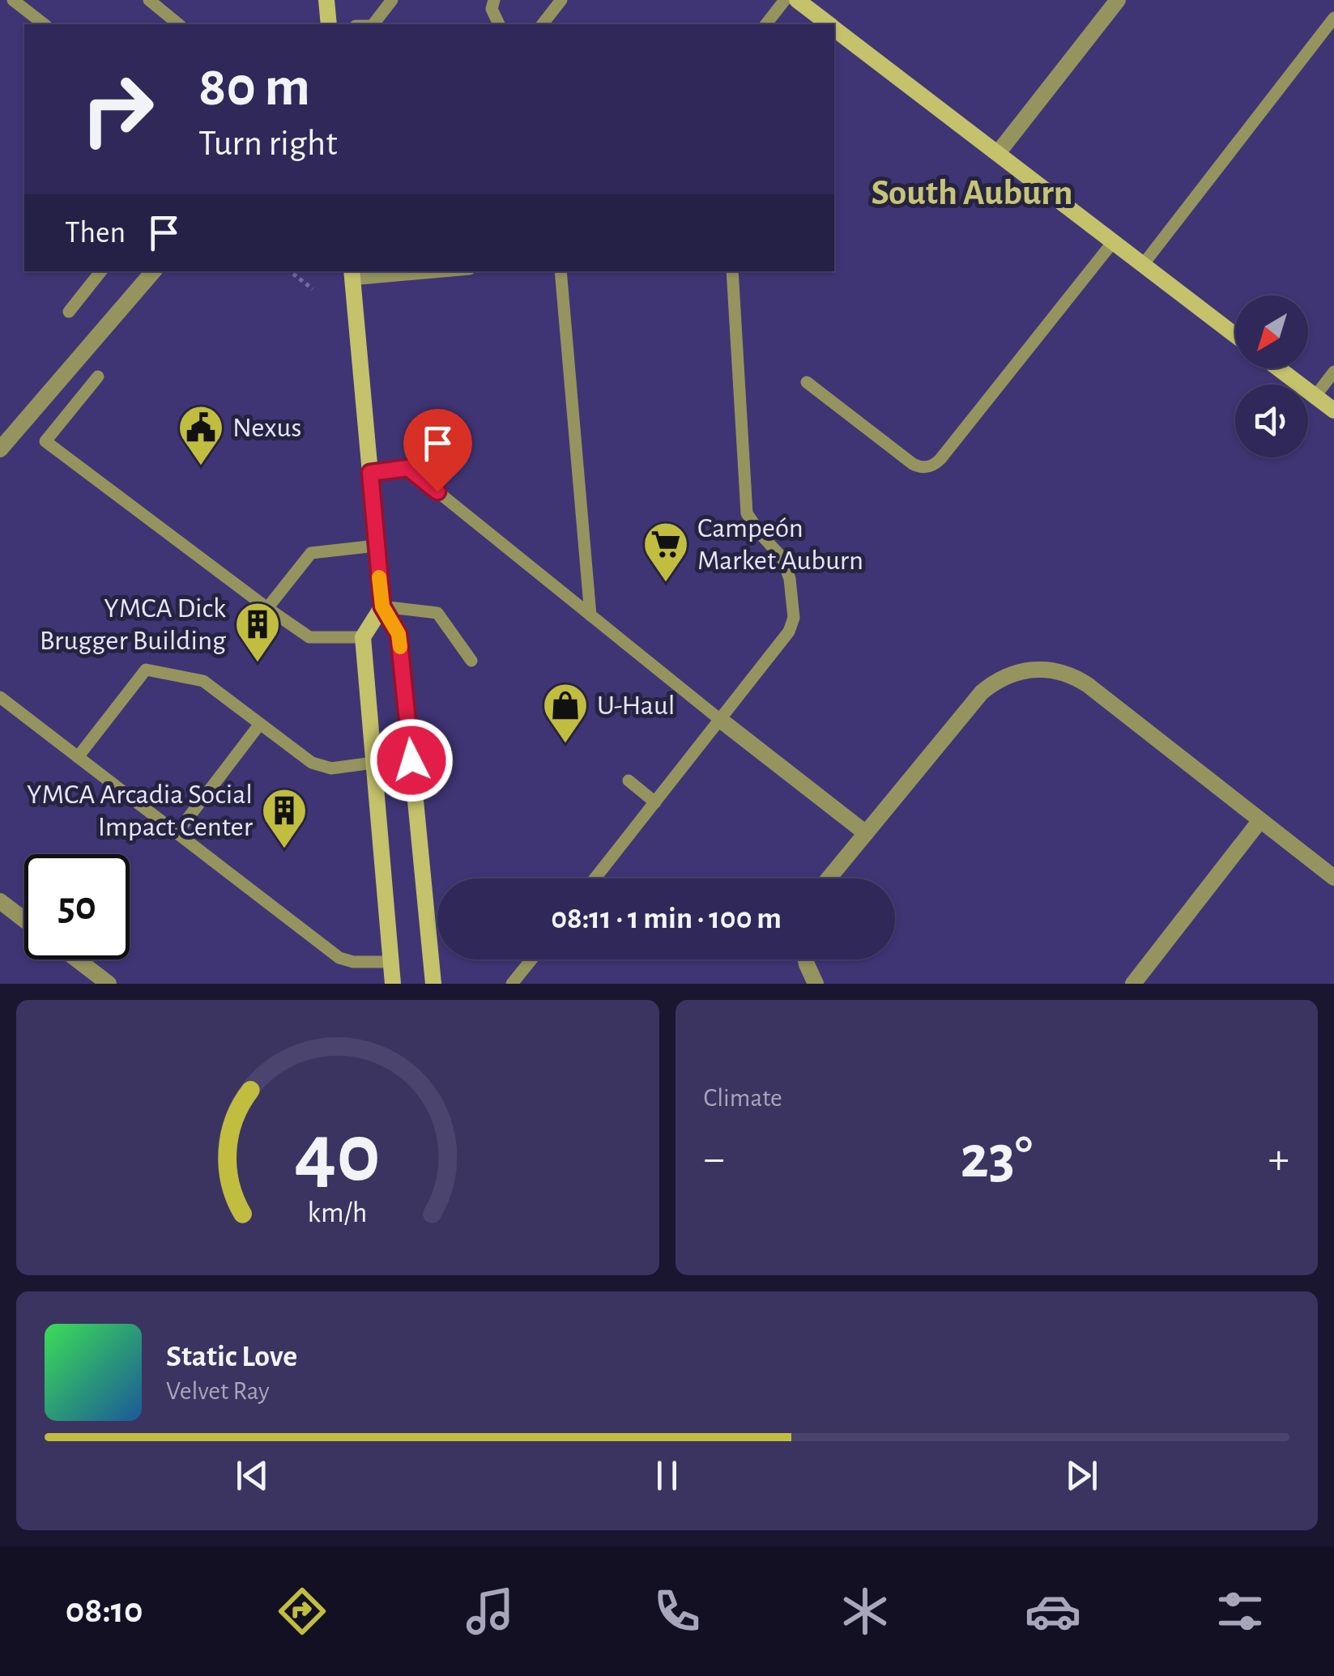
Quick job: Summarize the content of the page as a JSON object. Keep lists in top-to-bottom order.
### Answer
{
  "districts": ["South Auburn"],
  "places": {
    "public building": ["Nexus"],
    "supermarket": ["Campeón Market Auburn"],
    "building": ["YMCA Dick Brugger Building", "YMCA Arcadia Social Impact Center"],
    "shop": ["U-Haul"]
  },
  "north": "bottom left",
  "page": {
    "turn": ["80 m", "Turn right"],
    "then": "Then",
    "limit": "50",
    "trip": "08:11 · 1 min · 100 m",
    "tile": "Climate",
    "heat": ["−", "23°", "+"],
    "song": ["Static Love", "Velvet Ray"],
    "tabs": "08:10",
    "gauge": ["40", "km/h"]
  }
}
